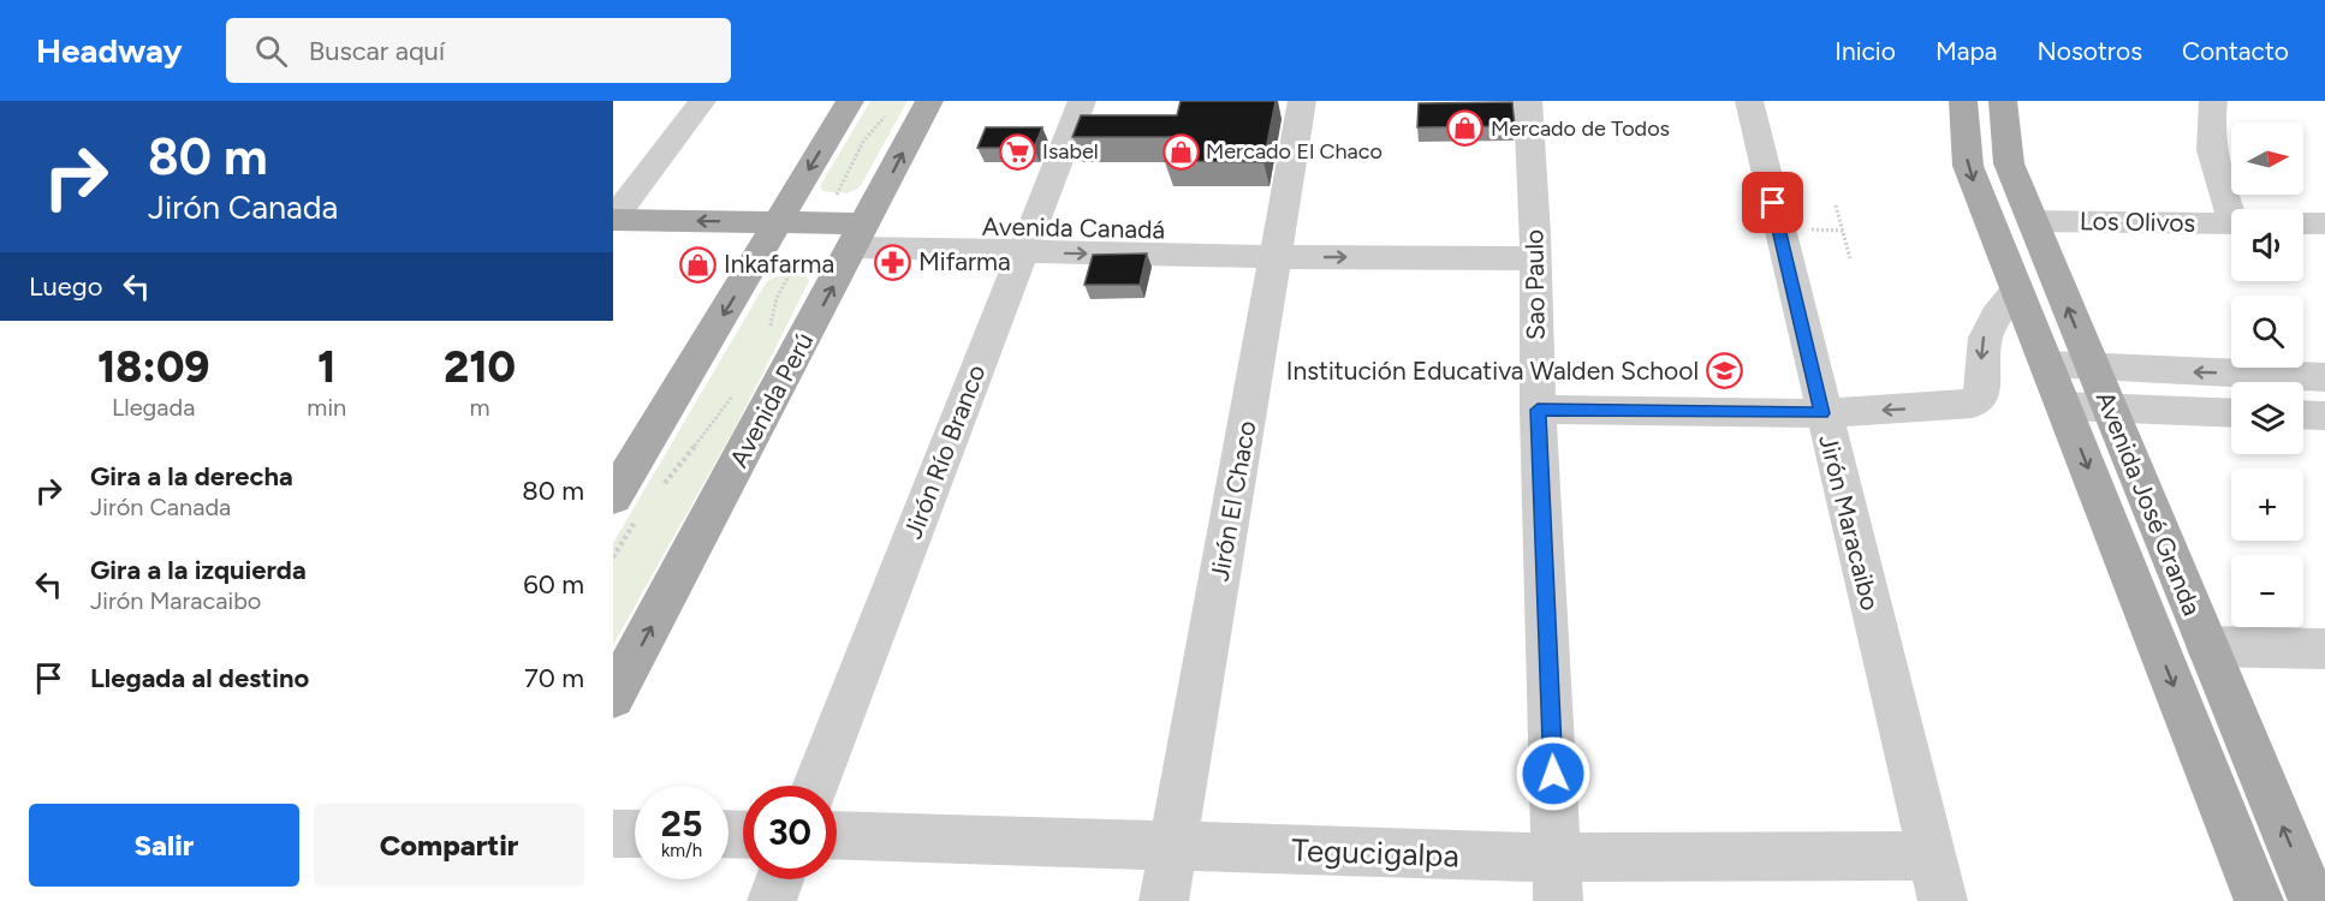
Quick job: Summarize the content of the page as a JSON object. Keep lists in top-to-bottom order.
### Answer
{
  "streets": {
    "main road": ["Avenida Canadá", "Avenida Perú", "Avenida José Granda"],
    "street": [
      "Los Olivos",
      "Sao Paulo",
      "Jirón Río Branco",
      "Jirón El Chaco",
      "Jirón Maracaibo",
      "Tegucigalpa"
    ]
  },
  "crossings": [
    ["Los Olivos", "Avenida José Granda"],
    ["Avenida Canadá", "Sao Paulo"],
    ["Avenida Canadá", "Avenida Perú"],
    ["Avenida Canadá", "Jirón Río Branco"],
    ["Avenida Canadá", "Jirón El Chaco"],
    ["Sao Paulo", "Tegucigalpa"],
    ["Jirón El Chaco", "Tegucigalpa"],
    ["Jirón Maracaibo", "Tegucigalpa"]
  ],
  "places": {
    "shop": ["Mercado de Todos", "Mercado El Chaco", "Inkafarma"],
    "supermarket": ["Isabel"],
    "pharmacy": ["Mifarma"],
    "school or university": ["Institución Educativa Walden School"]
  },
  "north": "right",
  "page": {
    "header": "Headway",
    "search": "Buscar aquí",
    "nav": [
      "Inicio",
      "Mapa",
      "Nosotros",
      "Contacto"
    ],
    "turn": ["80 m", "Jirón Canada"],
    "map_buttons": ["+", "−"],
    "then": "Luego",
    "eta": [
      "18:09",
      "Llegada",
      "1",
      "min",
      "210",
      "m"
    ],
    "list": [
      {
        "name": "Gira a la derecha",
        "note": "Jirón Canada",
        "value": "80 m"
      },
      {
        "name": "Gira a la izquierda",
        "note": "Jirón Maracaibo",
        "value": "60 m"
      },
      {
        "name": "Llegada al destino",
        "value": "70 m"
      }
    ],
    "speed": "25 km/h",
    "limit": "30",
    "buttons": ["Salir", "Compartir"]
  }
}
